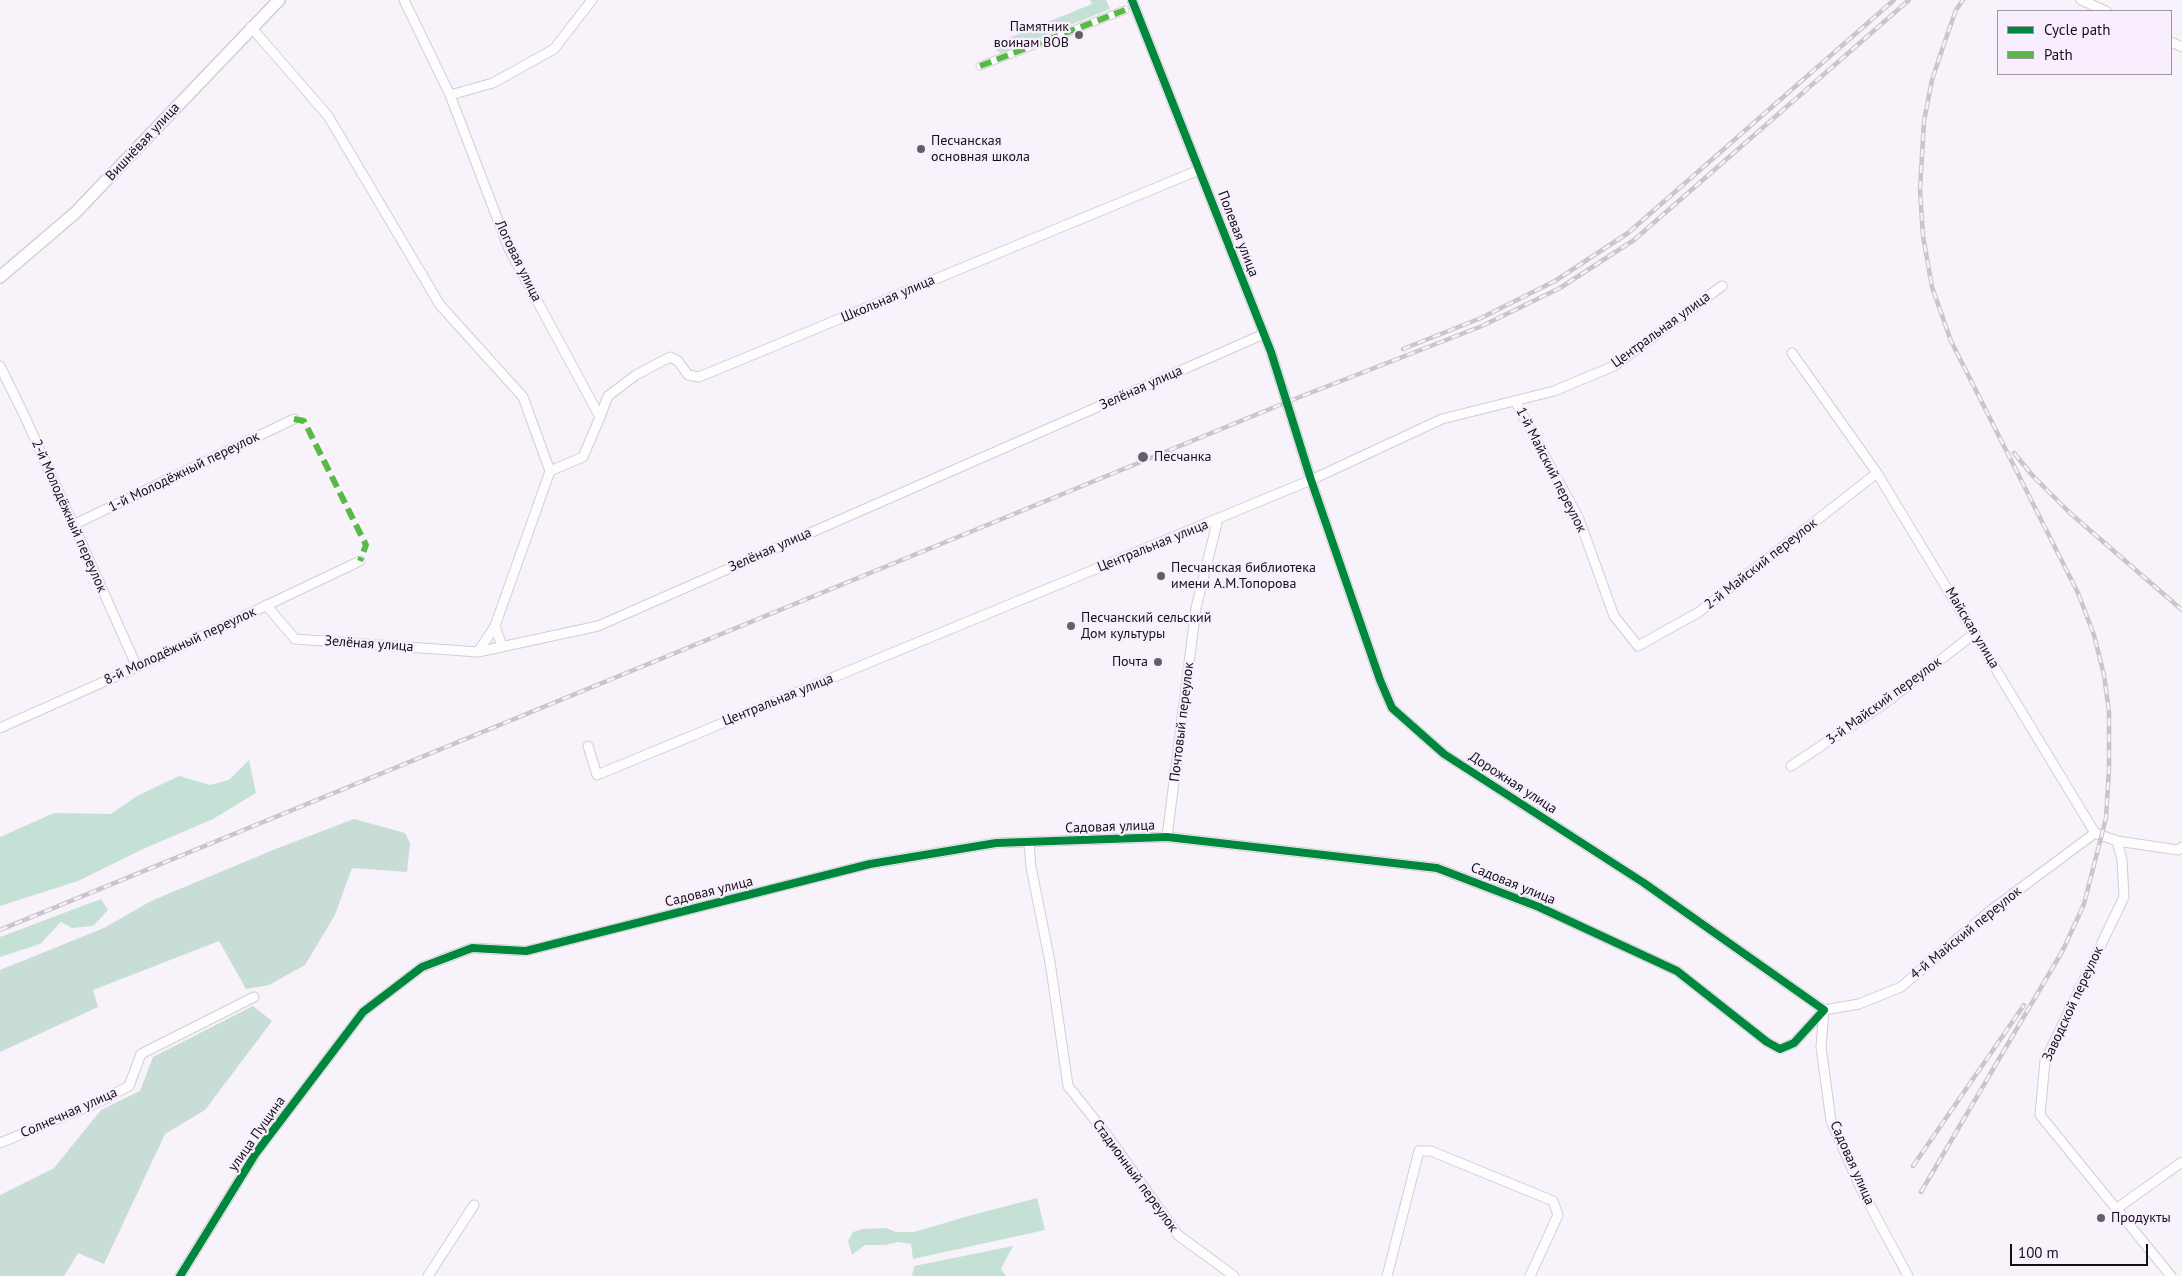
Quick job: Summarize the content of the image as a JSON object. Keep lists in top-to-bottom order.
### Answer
{
  "streets": {
    "street": [
      "Вишнёвая улица",
      "Полевая улица",
      "Логовая улица",
      "Школьная улица",
      "Центральная улица",
      "Зелёная улица",
      "1-й Майский переулок",
      "1-й Молодёжный переулок",
      "2-й Молодёжный переулок",
      "2-й Майский переулок",
      "Майская улица",
      "8-й Молодёжный переулок",
      "3-й Майский переулок",
      "Почтовый переулок",
      "Дорожная улица",
      "Садовая улица",
      "4-й Майский переулок",
      "Заводской переулок",
      "Солнечная улица",
      "улица Пущина",
      "Стадионный переулок"
    ]
  },
  "crossings": [
    ["Полевая улица", "Школьная улица"],
    ["Полевая улица", "Центральная улица"],
    ["Полевая улица", "Зелёная улица"],
    ["Полевая улица", "Дорожная улица"],
    ["Логовая улица", "Школьная улица"],
    ["Центральная улица", "1-й Майский переулок"],
    ["Центральная улица", "Почтовый переулок"],
    ["Центральная улица", "Дорожная улица"],
    ["Зелёная улица", "8-й Молодёжный переулок"],
    ["1-й Майский переулок", "2-й Майский переулок"],
    ["1-й Молодёжный переулок", "2-й Молодёжный переулок"],
    ["2-й Молодёжный переулок", "8-й Молодёжный переулок"],
    ["2-й Майский переулок", "Майская улица"],
    ["Майская улица", "3-й Майский переулок"],
    ["Майская улица", "4-й Майский переулок"],
    ["Почтовый переулок", "Садовая улица"],
    ["Дорожная улица", "Садовая улица"],
    ["Дорожная улица", "4-й Майский переулок"],
    ["Садовая улица", "4-й Майский переулок"],
    ["Садовая улица", "улица Пущина"],
    ["Садовая улица", "Стадионный переулок"]
  ],
  "places": [
    "Памятник воинам ВОВ",
    "Песчанская основная школа",
    "Песчанка",
    "Песчанская библиотека имени А.М.Топорова",
    "Песчанский сельский Дом культуры",
    "Почта",
    "Продукты"
  ],
  "legend": ["Cycle path", "Path"],
  "scale_bar": "100 m"
}
